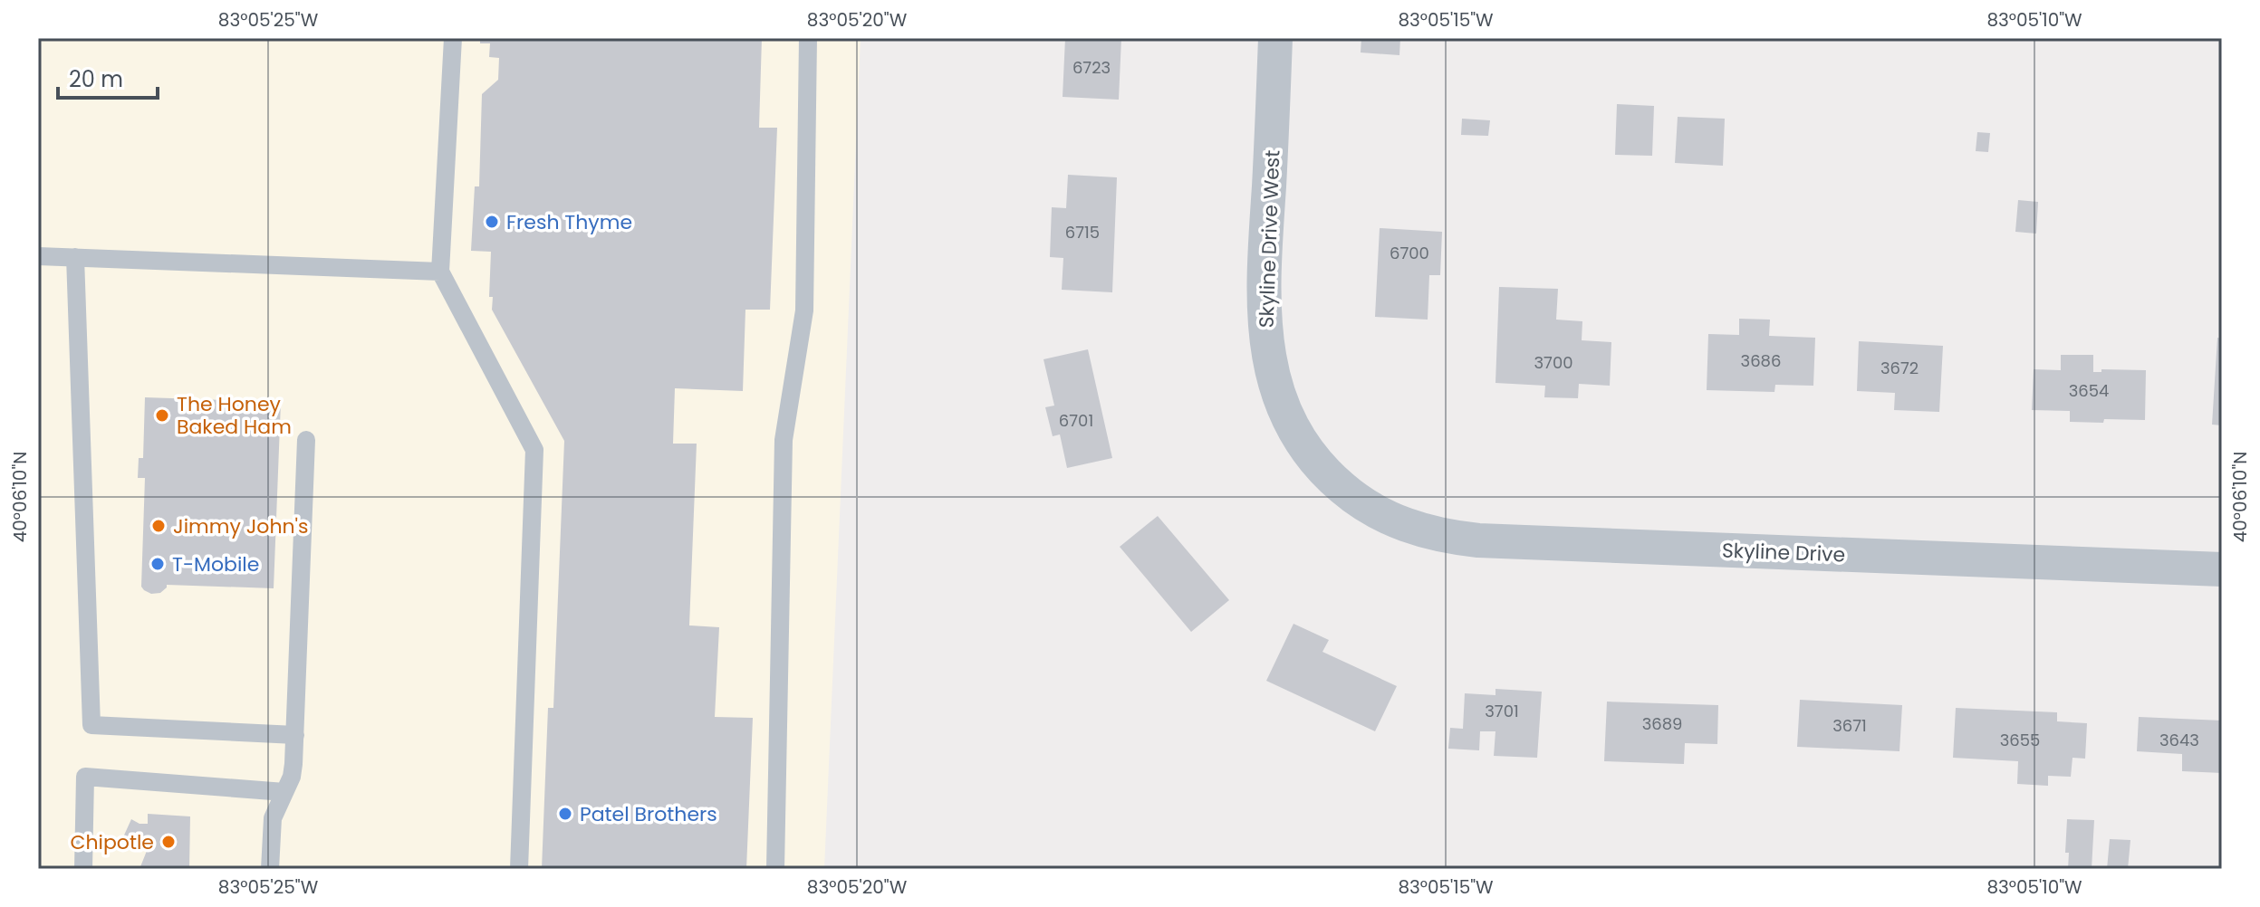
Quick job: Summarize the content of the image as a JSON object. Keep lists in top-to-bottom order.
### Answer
{
  "streets": {
    "street": ["Skyline Drive West", "Skyline Drive"]
  },
  "crossings": [
    ["Skyline Drive West", "Skyline Drive"]
  ],
  "places": [
    "Fresh Thyme",
    "The Honey Baked Ham",
    "Jimmy John's",
    "T-Mobile",
    "Patel Brothers",
    "Chipotle"
  ],
  "house_numbers": [
    "6723",
    "6715",
    "6700",
    "3686",
    "3700",
    "3672",
    "3654",
    "6701",
    "3701",
    "3689",
    "3671",
    "3655",
    "3643"
  ],
  "scale_bar": "20 m",
  "coordinates": [
    "83°05'25\"W",
    "83°05'20\"W",
    "83°05'15\"W",
    "83°05'10\"W",
    "40°06'10\"N"
  ]
}
